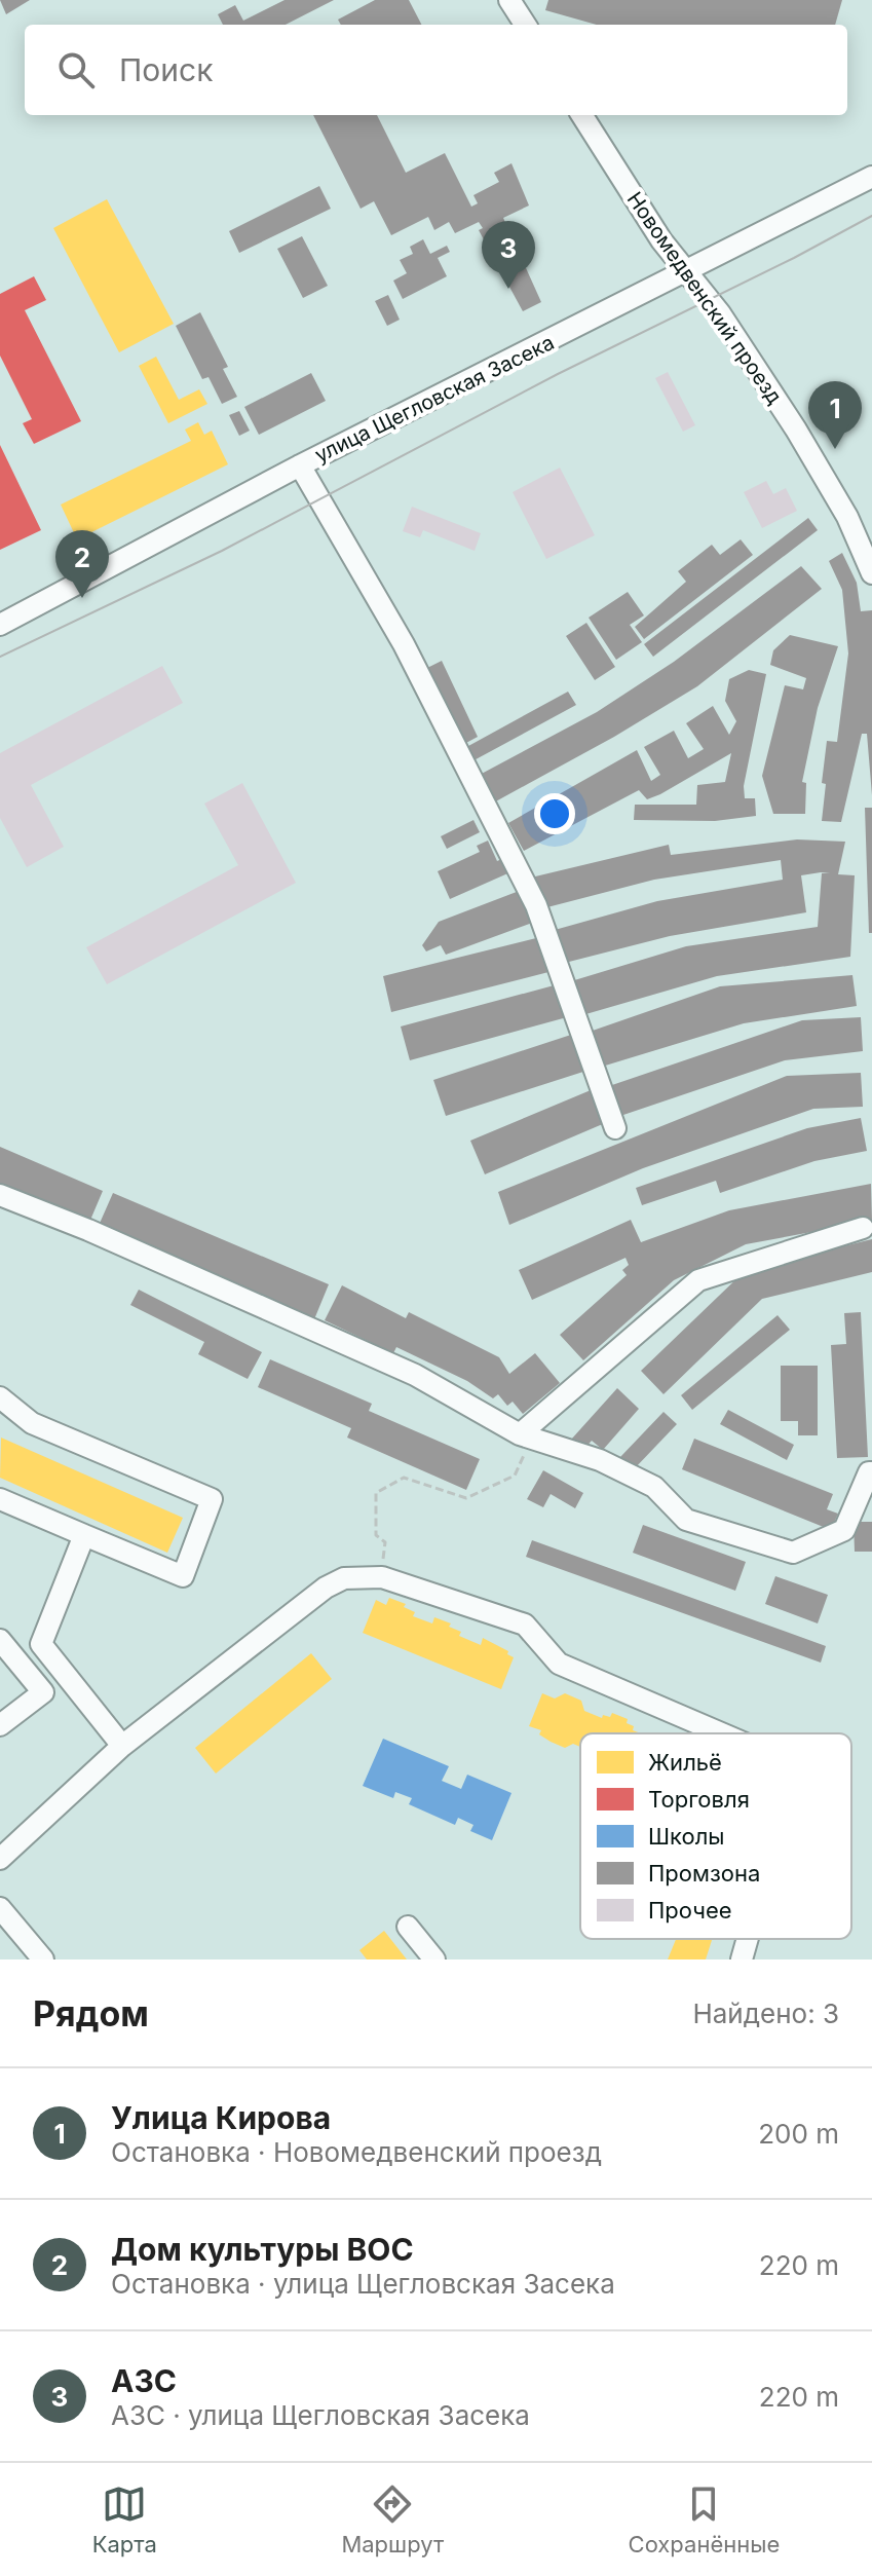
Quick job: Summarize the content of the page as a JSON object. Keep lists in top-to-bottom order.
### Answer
{
  "streets": {
    "street": ["Новомедвенский проезд", "улица Щегловская Засека"]
  },
  "crossings": [
    ["Новомедвенский проезд", "улица Щегловская Засека"]
  ],
  "legend": [
    "Жильё",
    "Торговля",
    "Школы",
    "Промзона",
    "Прочее"
  ],
  "page": {
    "search": "Поиск",
    "pins": ["3", "1", "2"],
    "heading": ["Рядом", "Найдено: 3"],
    "list": [
      {
        "mark": "1",
        "name": "Улица Кирова",
        "note": "Остановка · Новомедвенский проезд",
        "value": "200 m"
      },
      {
        "mark": "2",
        "name": "Дом культуры ВОС",
        "note": "Остановка · улица Щегловская Засека",
        "value": "220 m"
      },
      {
        "mark": "3",
        "name": "АЗС",
        "note": "АЗС · улица Щегловская Засека",
        "value": "220 m"
      }
    ],
    "nav": ["Карта", "Маршрут", "Сохранённые"]
  }
}
